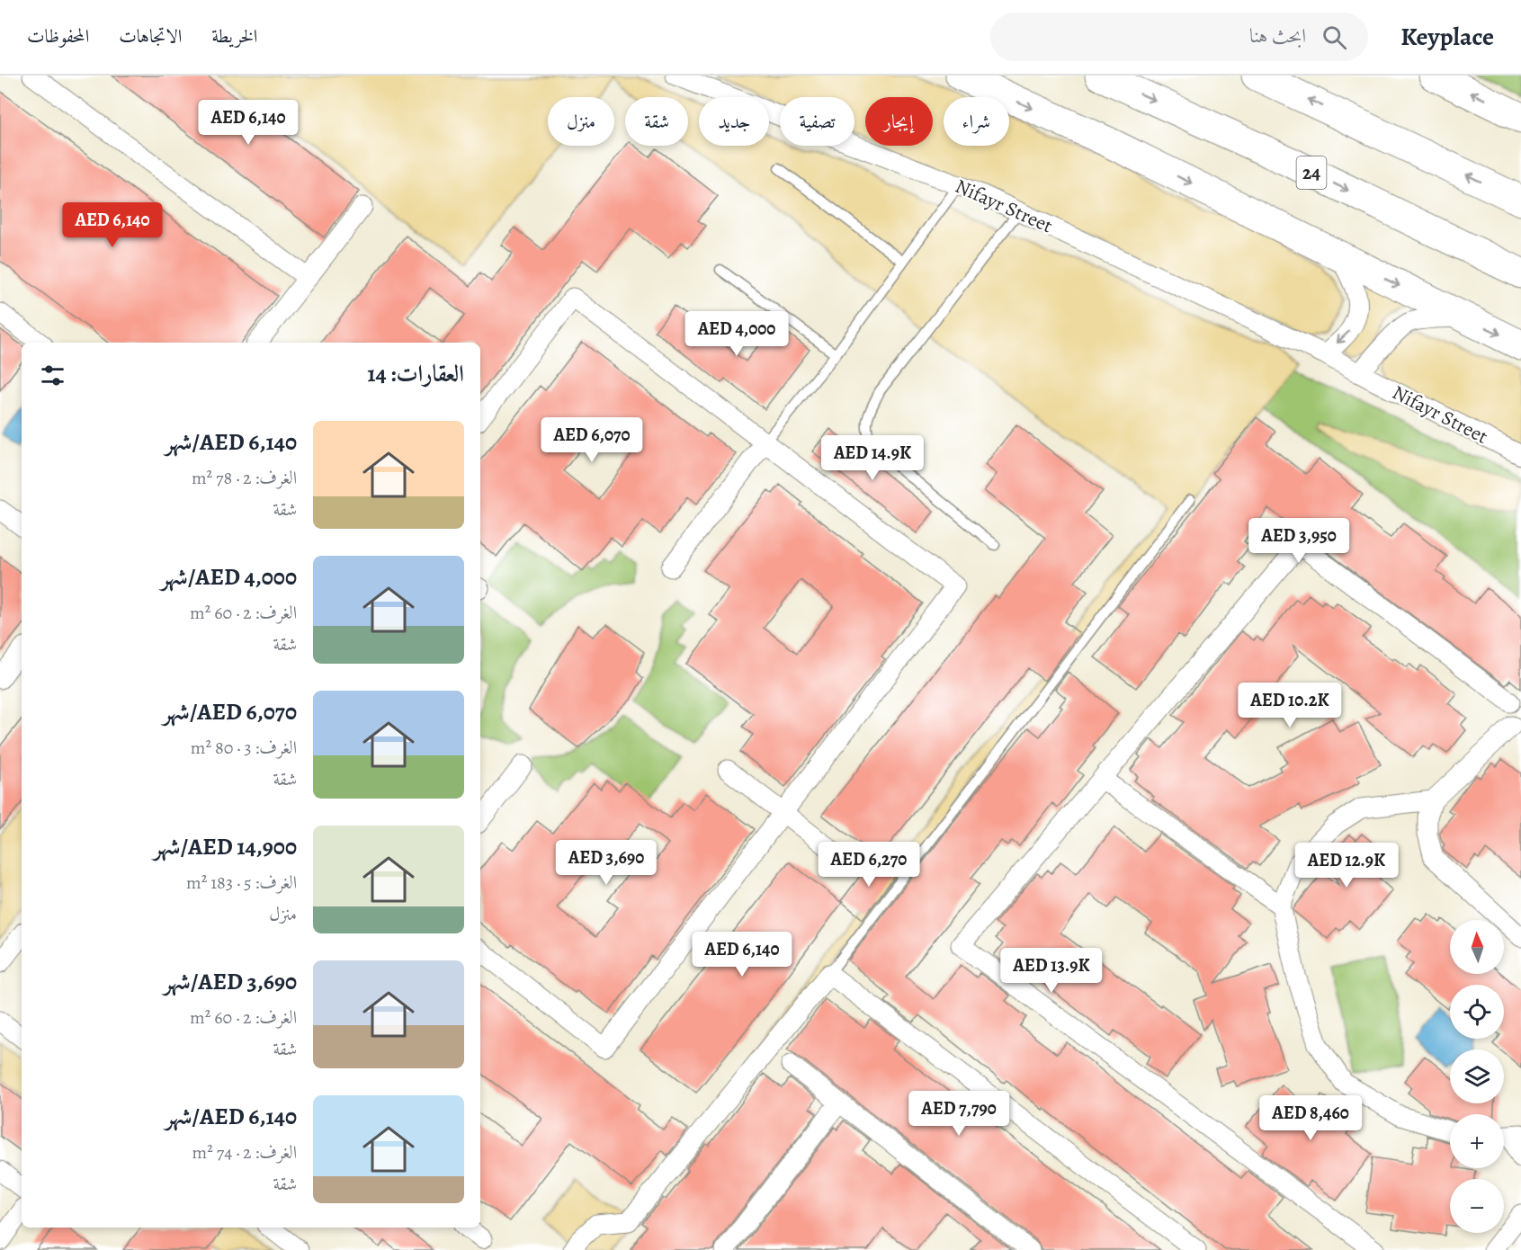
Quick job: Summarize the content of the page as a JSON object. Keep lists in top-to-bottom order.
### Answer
{
  "streets": {
    "main road": ["24"],
    "street": ["Nifayr Street"]
  },
  "north": "top",
  "page": {
    "header": "Keyplace",
    "search": "ابحث هنا",
    "nav": ["الخريطة", "الاتجاهات", "المحفوظات"],
    "chip": [
      "شراء",
      "إيجار",
      "تصفية",
      "جديد",
      "شقة",
      "منزل"
    ],
    "price": [
      "AED 6,140",
      "AED 6,140",
      "AED 4,000",
      "AED 6,070",
      "AED 14.9K",
      "AED 3,950",
      "AED 10.2K",
      "AED 3,690",
      "AED 6,270",
      "AED 12.9K",
      "AED 6,140",
      "AED 13.9K",
      "AED 7,790",
      "AED 8,460"
    ],
    "heading": "العقارات: 14",
    "list": [
      {
        "name": "AED 6,140/شهر",
        "note": "الغرف: 2 · 78 m² · شقة"
      },
      {
        "name": "AED 4,000/شهر",
        "note": "الغرف: 2 · 60 m² · شقة"
      },
      {
        "name": "AED 6,070/شهر",
        "note": "الغرف: 3 · 80 m² · شقة"
      },
      {
        "name": "AED 14,900/شهر",
        "note": "الغرف: 5 · 183 m² · منزل"
      },
      {
        "name": "AED 3,690/شهر",
        "note": "الغرف: 2 · 60 m² · شقة"
      },
      {
        "name": "AED 6,140/شهر",
        "note": "الغرف: 2 · 74 m² · شقة"
      }
    ],
    "map_buttons": ["+", "−"]
  }
}
